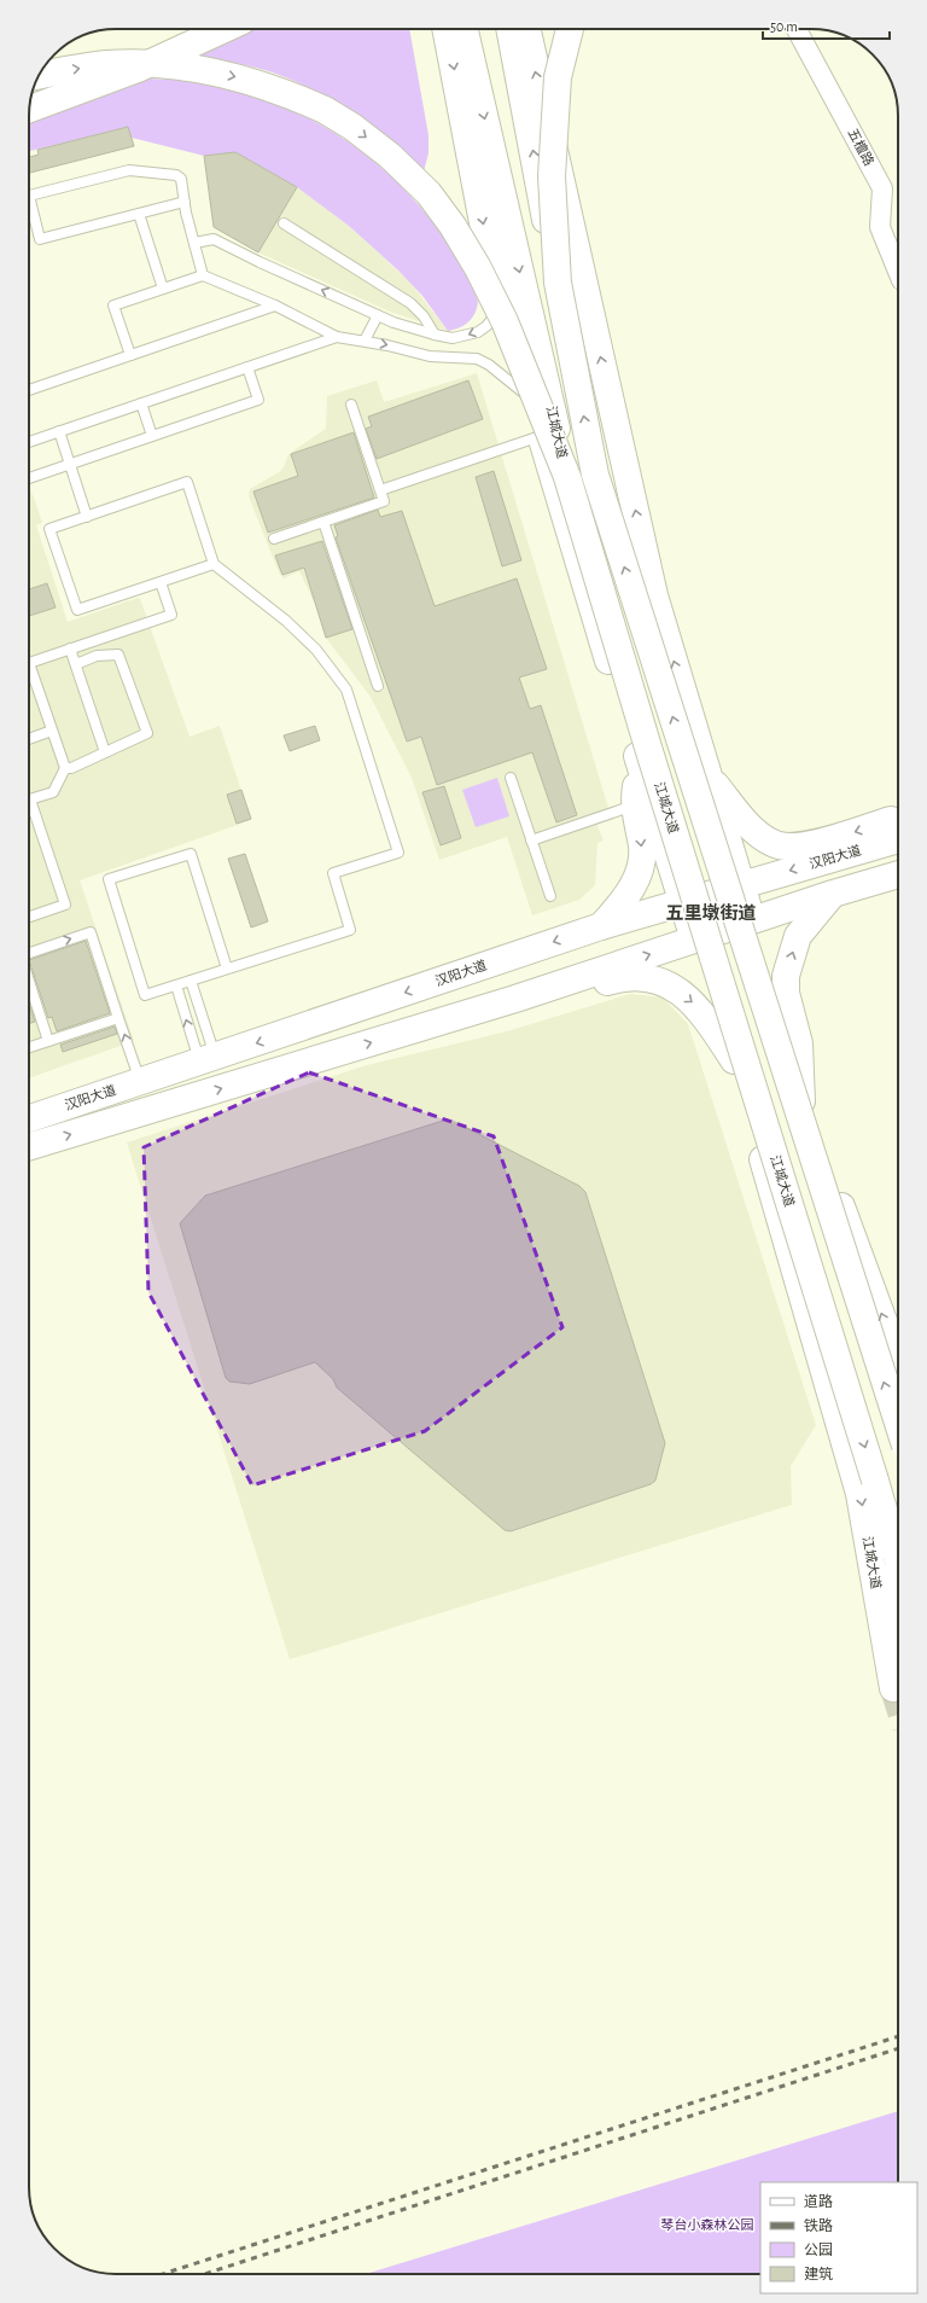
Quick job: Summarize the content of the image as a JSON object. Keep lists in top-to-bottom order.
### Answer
{
  "streets": {
    "main road": ["江城大道", "汉阳大道"],
    "street": ["五檀路"]
  },
  "crossings": [
    ["江城大道", "汉阳大道"]
  ],
  "districts": ["五里墩街道"],
  "parks": ["琴台小森林公园"],
  "legend": [
    "道路",
    "铁路",
    "公园",
    "建筑"
  ],
  "scale_bar": "50 m"
}
